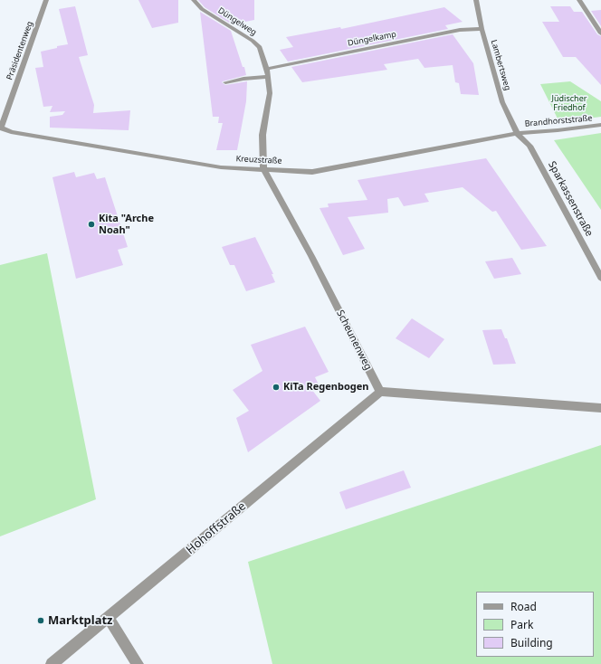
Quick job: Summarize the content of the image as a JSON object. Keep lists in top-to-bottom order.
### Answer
{
  "streets": {
    "street": [
      "Düngelweg",
      "Düngelkamp",
      "Präsidentenweg",
      "Lambertsweg",
      "Brandhorststraße",
      "Kreuzstraße",
      "Sparkassenstraße",
      "Scheunenweg",
      "Hohoffstraße"
    ]
  },
  "crossings": [
    ["Düngelweg", "Düngelkamp"],
    ["Düngelweg", "Kreuzstraße"],
    ["Düngelweg", "Scheunenweg"],
    ["Düngelkamp", "Lambertsweg"],
    ["Präsidentenweg", "Kreuzstraße"],
    ["Lambertsweg", "Brandhorststraße"],
    ["Lambertsweg", "Kreuzstraße"],
    ["Lambertsweg", "Sparkassenstraße"],
    ["Brandhorststraße", "Kreuzstraße"],
    ["Brandhorststraße", "Sparkassenstraße"],
    ["Kreuzstraße", "Sparkassenstraße"],
    ["Kreuzstraße", "Scheunenweg"],
    ["Scheunenweg", "Hohoffstraße"]
  ],
  "parks": ["Jüdischer Friedhof"],
  "places": ["Kita \"Arche Noah\"", "KiTa Regenbogen", "Marktplatz"],
  "legend": ["Road", "Park", "Building"]
}
